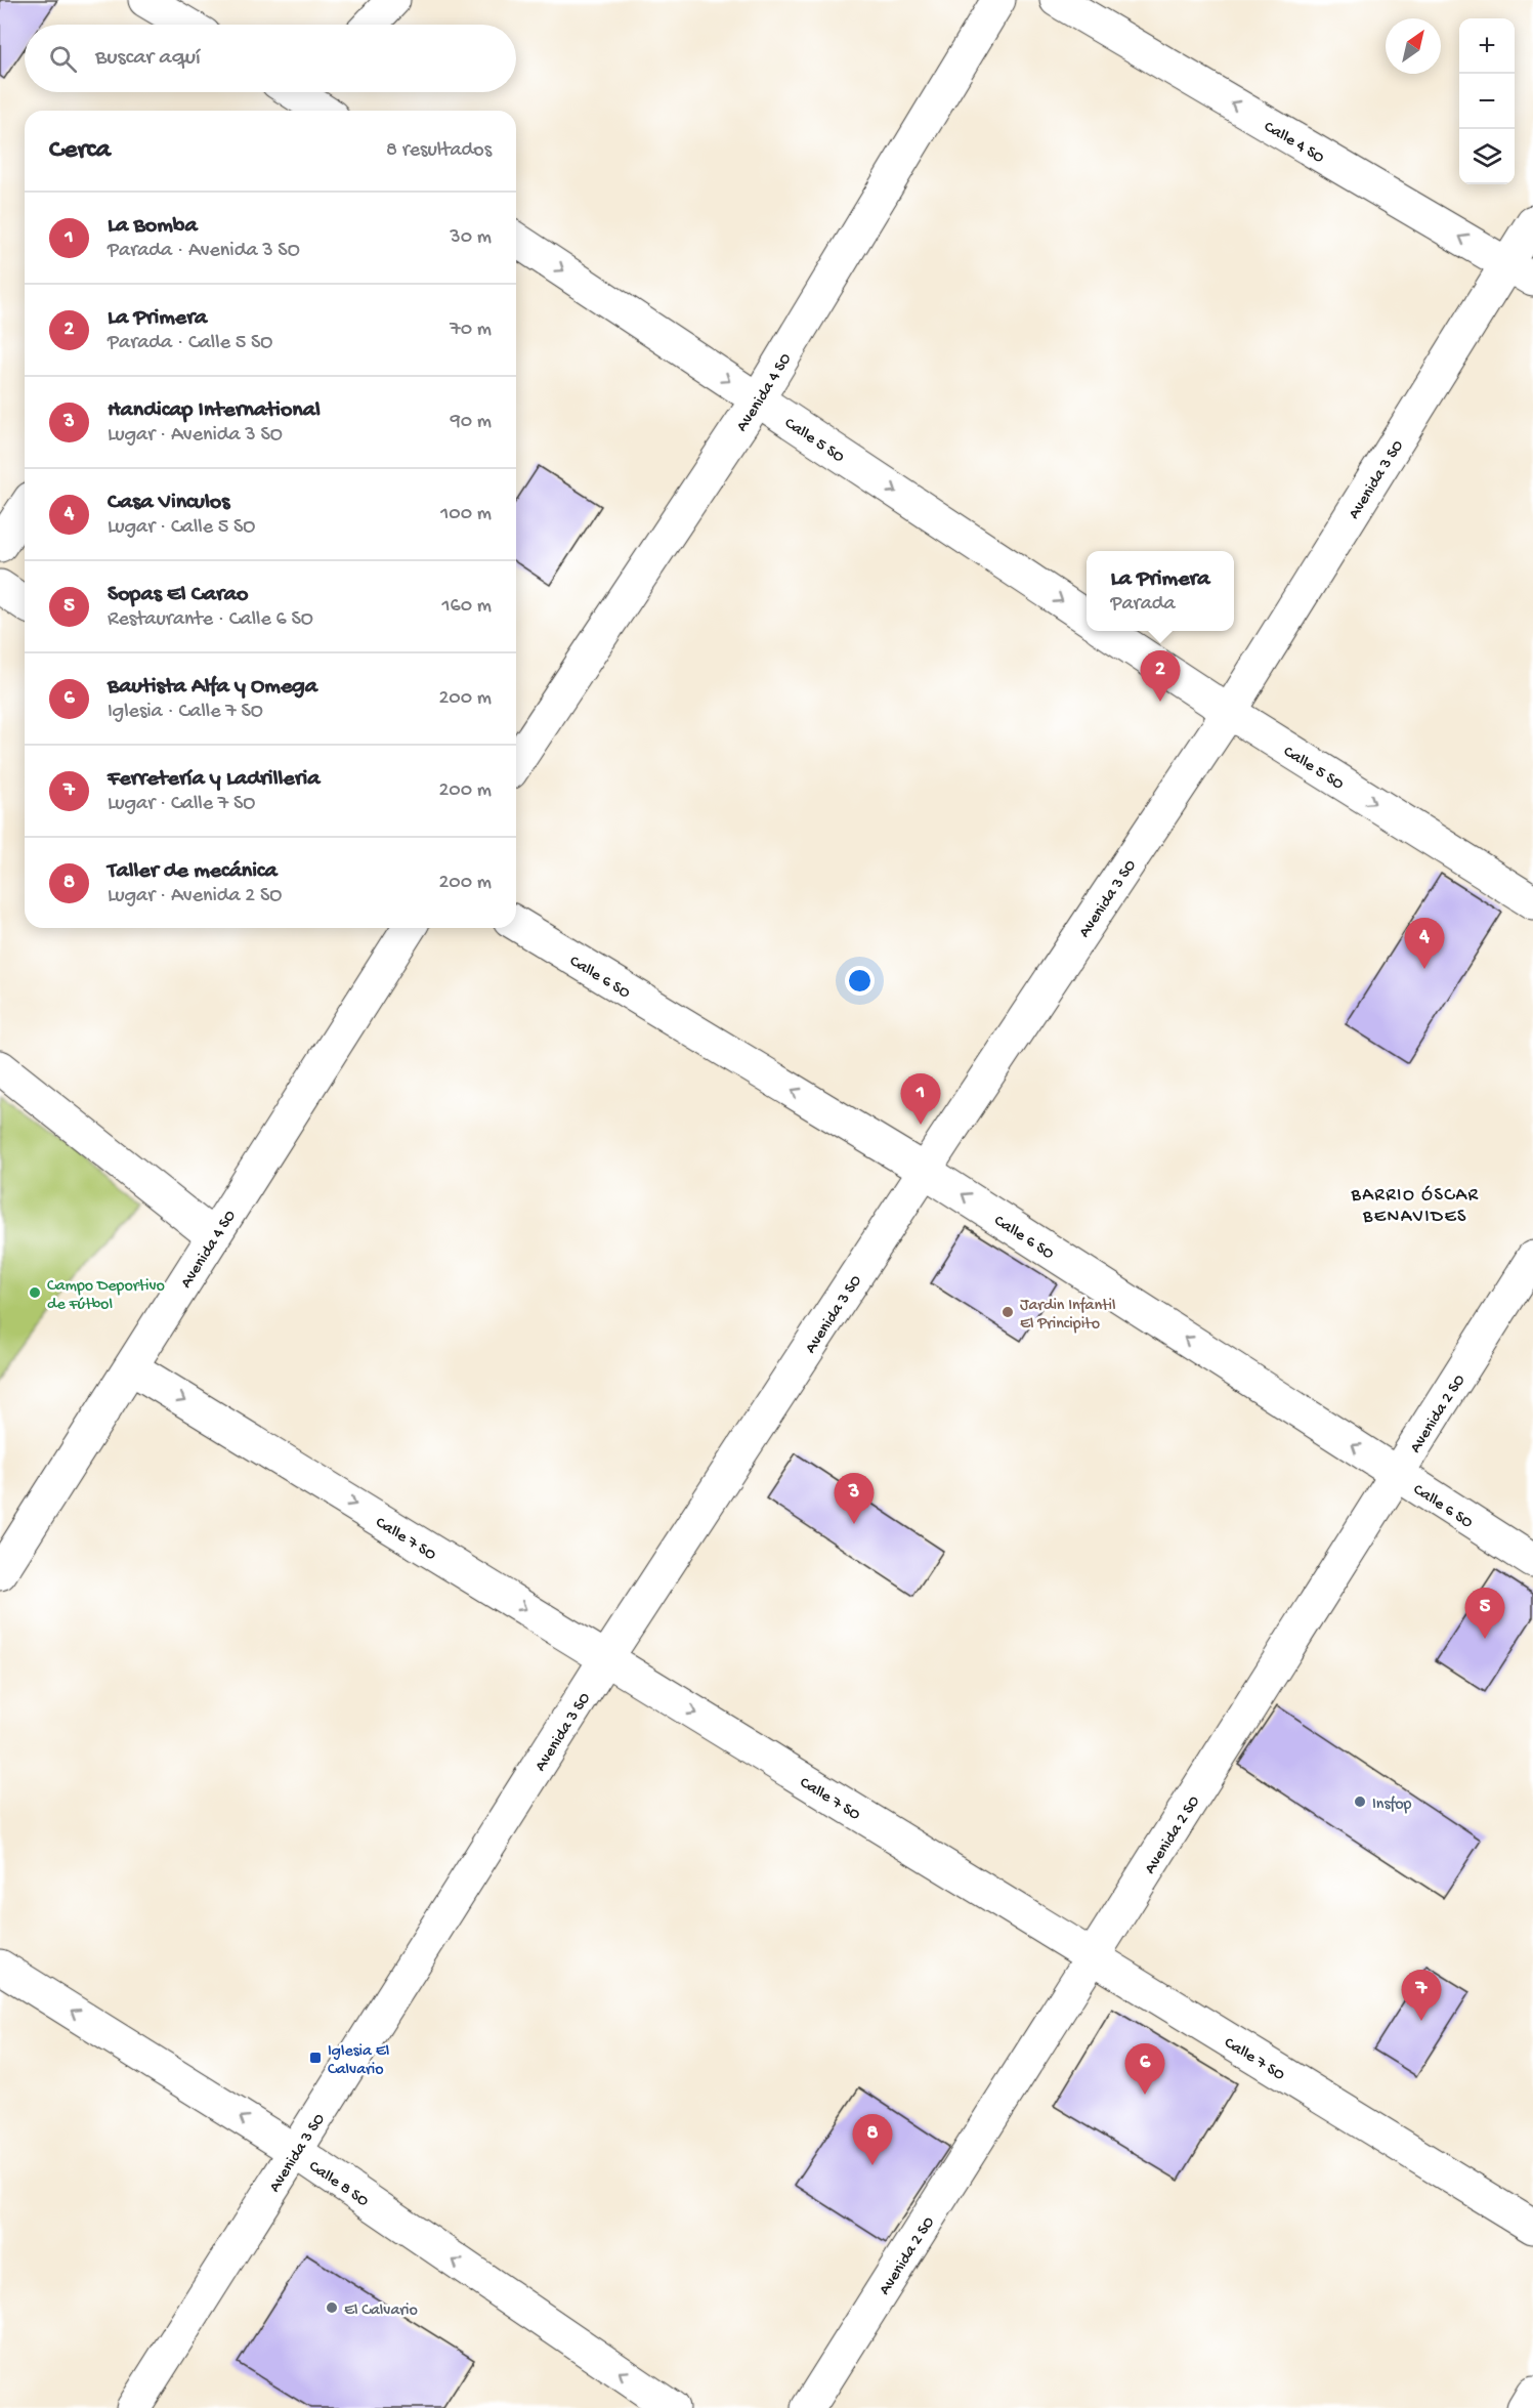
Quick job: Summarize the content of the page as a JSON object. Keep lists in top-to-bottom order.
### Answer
{
  "streets": {
    "street": [
      "Calle 4 SO",
      "Avenida 4 SO",
      "Calle 5 SO",
      "Avenida 3 SO",
      "Calle 6 SO",
      "Avenida 2 SO",
      "Calle 7 SO",
      "Calle 8 SO"
    ]
  },
  "crossings": [
    ["Calle 4 SO", "Avenida 3 SO"],
    ["Avenida 4 SO", "Calle 5 SO"],
    ["Avenida 4 SO", "Calle 7 SO"],
    ["Calle 5 SO", "Avenida 3 SO"],
    ["Avenida 3 SO", "Calle 6 SO"],
    ["Avenida 3 SO", "Calle 7 SO"],
    ["Avenida 3 SO", "Calle 8 SO"],
    ["Calle 6 SO", "Avenida 2 SO"],
    ["Avenida 2 SO", "Calle 7 SO"]
  ],
  "one_way": [
    "Calle 4 SO",
    "Calle 5 SO",
    "Calle 6 SO",
    "Calle 7 SO",
    "Calle 8 SO"
  ],
  "districts": ["BARRIO ÓSCAR BENAVIDES"],
  "places": {
    "other": [
      "Campo Deportivo de Fútbol",
      "Jardin Infantil El Principito",
      "Insfop",
      "El Calvario"
    ],
    "transit": ["Iglesia El Calvario"]
  },
  "north": "top right",
  "page": {
    "map_buttons": ["+", "−"],
    "search": "Buscar aquí",
    "heading": ["Cerca", "8 resultados"],
    "list": [
      {
        "mark": "1",
        "name": "La Bomba",
        "note": "Parada · Avenida 3 SO",
        "value": "30 m"
      },
      {
        "mark": "2",
        "name": "La Primera",
        "note": "Parada · Calle 5 SO",
        "value": "70 m"
      },
      {
        "mark": "3",
        "name": "Handicap International",
        "note": "Lugar · Avenida 3 SO",
        "value": "90 m"
      },
      {
        "mark": "4",
        "name": "Casa Vinculos",
        "note": "Lugar · Calle 5 SO",
        "value": "100 m"
      },
      {
        "mark": "5",
        "name": "Sopas El Carao",
        "note": "Restaurante · Calle 6 SO",
        "value": "160 m"
      },
      {
        "mark": "6",
        "name": "Bautista Alfa y Omega",
        "note": "Iglesia · Calle 7 SO",
        "value": "200 m"
      },
      {
        "mark": "7",
        "name": "Ferretería y Ladrilleria",
        "note": "Lugar · Calle 7 SO",
        "value": "200 m"
      },
      {
        "mark": "8",
        "name": "Taller de mecánica",
        "note": "Lugar · Avenida 2 SO",
        "value": "200 m"
      }
    ],
    "popup": ["La Primera", "Parada"],
    "pins": [
      "2",
      "4",
      "1",
      "3",
      "5",
      "7",
      "6",
      "8"
    ]
  }
}
